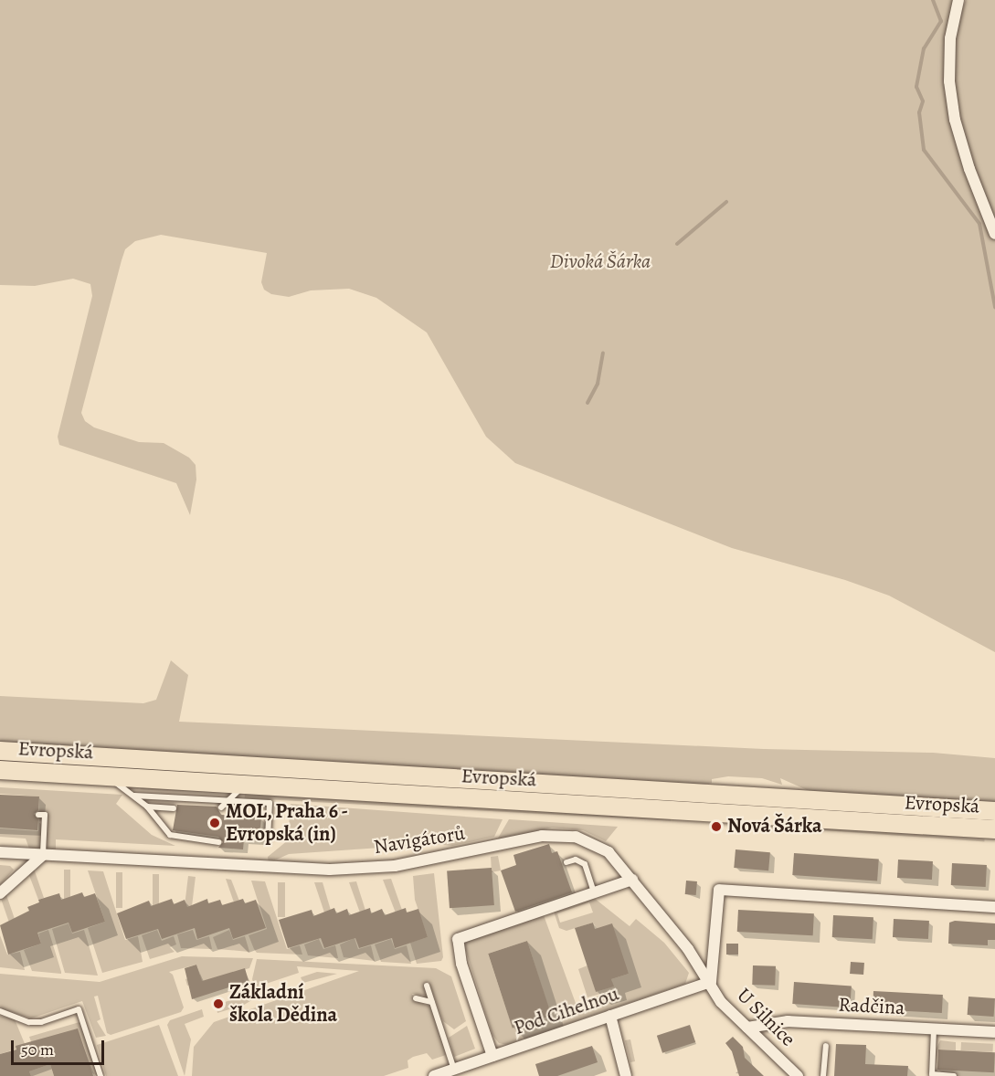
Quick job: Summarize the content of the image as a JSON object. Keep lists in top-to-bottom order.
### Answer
{
  "streets": {
    "main road": ["Evropská"],
    "street": [
      "Navigátorů",
      "Radčina",
      "Pod Cihelnou",
      "U Silnice"
    ]
  },
  "crossings": [
    ["Navigátorů", "Pod Cihelnou"],
    ["Navigátorů", "U Silnice"],
    ["Radčina", "U Silnice"],
    ["Pod Cihelnou", "U Silnice"]
  ],
  "parks": ["Divoká Šárka"],
  "places": ["MOL, Praha 6 - Evropská (in)", "Nová Šárka", "Základní škola Dědina"],
  "scale_bar": "50 m"
}
